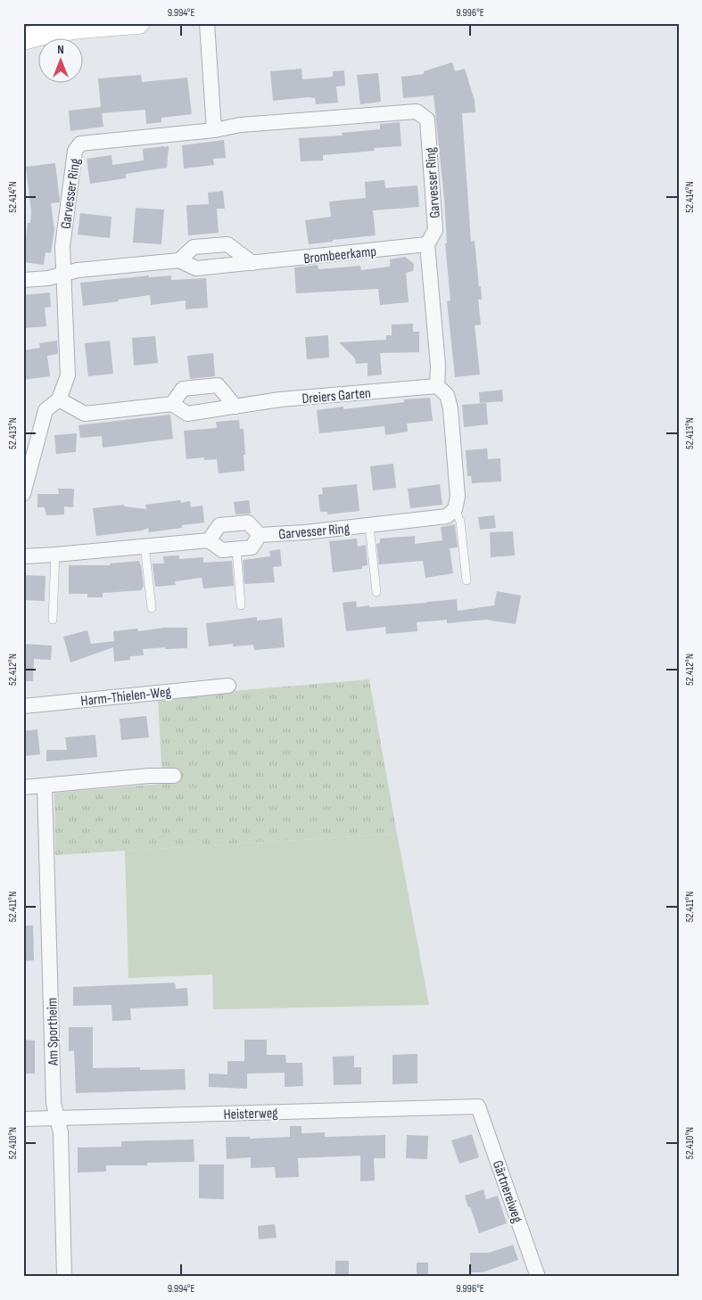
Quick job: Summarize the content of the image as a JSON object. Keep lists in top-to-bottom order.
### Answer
{
  "streets": {
    "street": [
      "Garvesser Ring",
      "Brombeerkamp",
      "Dreiers Garten",
      "Harm-Thielen-Weg",
      "Am Sportheim",
      "Heisterweg",
      "Gärtnereiweg"
    ]
  },
  "crossings": [
    ["Garvesser Ring", "Brombeerkamp"],
    ["Garvesser Ring", "Dreiers Garten"],
    ["Am Sportheim", "Heisterweg"],
    ["Heisterweg", "Gärtnereiweg"]
  ],
  "north": "top",
  "coordinates": [
    "9.994°E",
    "9.996°E",
    "52.414°N",
    "52.413°N",
    "52.412°N",
    "52.411°N",
    "52.410°N"
  ]
}
